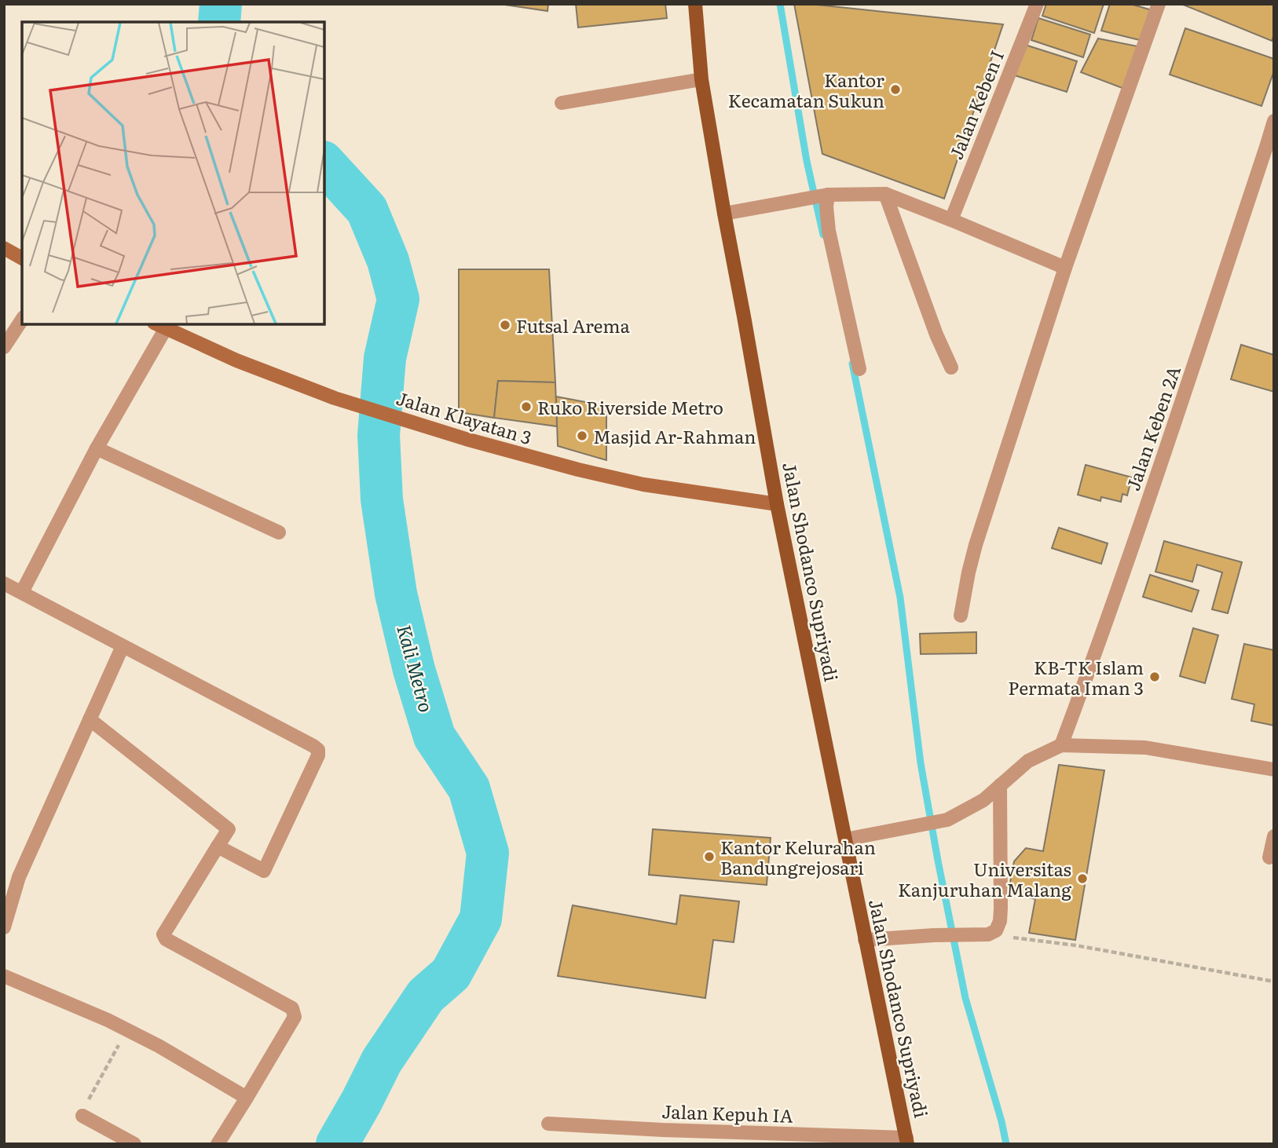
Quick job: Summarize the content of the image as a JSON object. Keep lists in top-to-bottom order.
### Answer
{
  "streets": {
    "main road": ["Jalan Shodanco Supriyadi"],
    "street": [
      "Jalan Keben I",
      "Jalan Klayatan 3",
      "Jalan Keben 2A",
      "Jalan Kepuh IA"
    ]
  },
  "crossings": [
    ["Jalan Klayatan 3", "Jalan Shodanco Supriyadi"],
    ["Jalan Shodanco Supriyadi", "Jalan Kepuh IA"]
  ],
  "water": ["Kali Metro"],
  "places": [
    "Kantor Kecamatan Sukun",
    "Futsal Arema",
    "Ruko Riverside Metro",
    "Masjid Ar-Rahman",
    "KB-TK Islam Permata Iman 3",
    "Kantor Kelurahan Bandungrejosari",
    "Universitas Kanjuruhan Malang"
  ]
}
